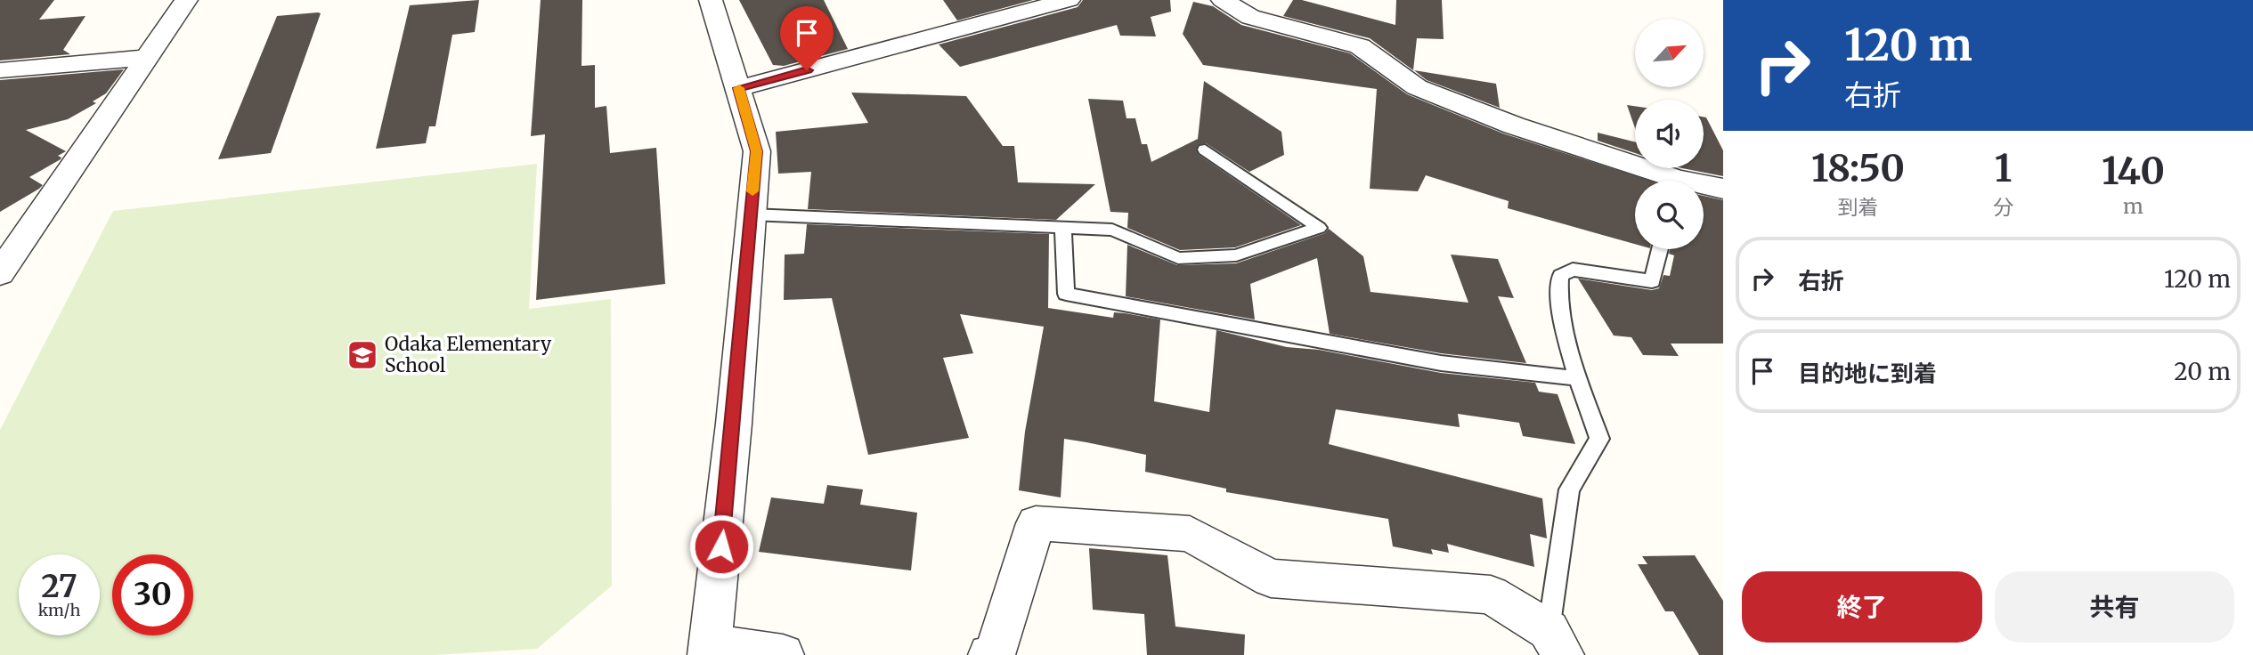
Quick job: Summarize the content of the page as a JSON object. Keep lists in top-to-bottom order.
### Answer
{
  "places": {
    "school or university": ["Odaka Elementary School"]
  },
  "north": "top right",
  "page": {
    "turn": ["120 m", "右折"],
    "eta": [
      "18:50",
      "到着",
      "1",
      "分",
      "140",
      "m"
    ],
    "list": [
      {
        "name": "右折",
        "value": "120 m"
      },
      {
        "name": "目的地に到着",
        "value": "20 m"
      }
    ],
    "speed": "27 km/h",
    "limit": "30",
    "buttons": ["終了", "共有"]
  }
}
